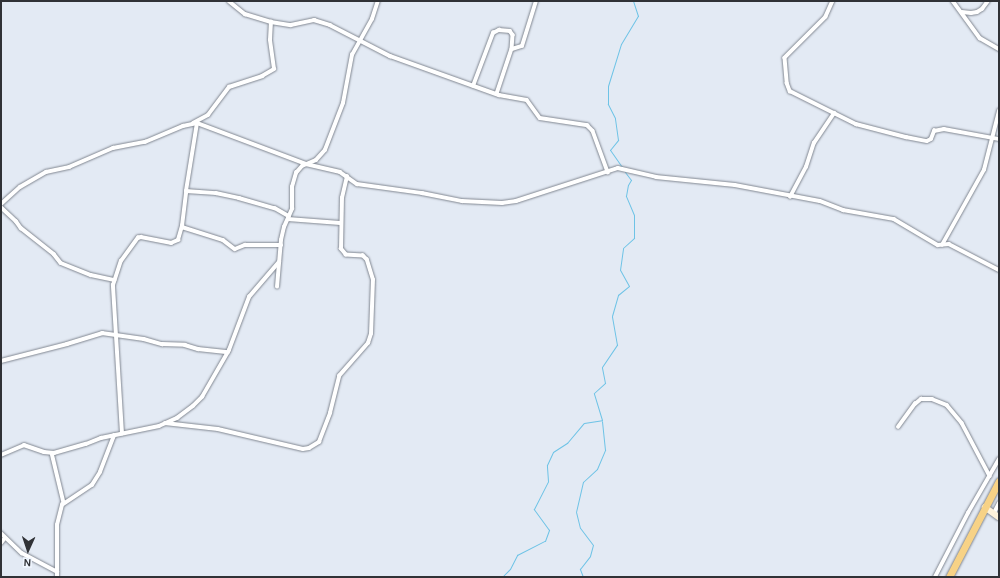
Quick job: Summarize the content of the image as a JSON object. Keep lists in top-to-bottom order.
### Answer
{
  "north": "bottom"
}
